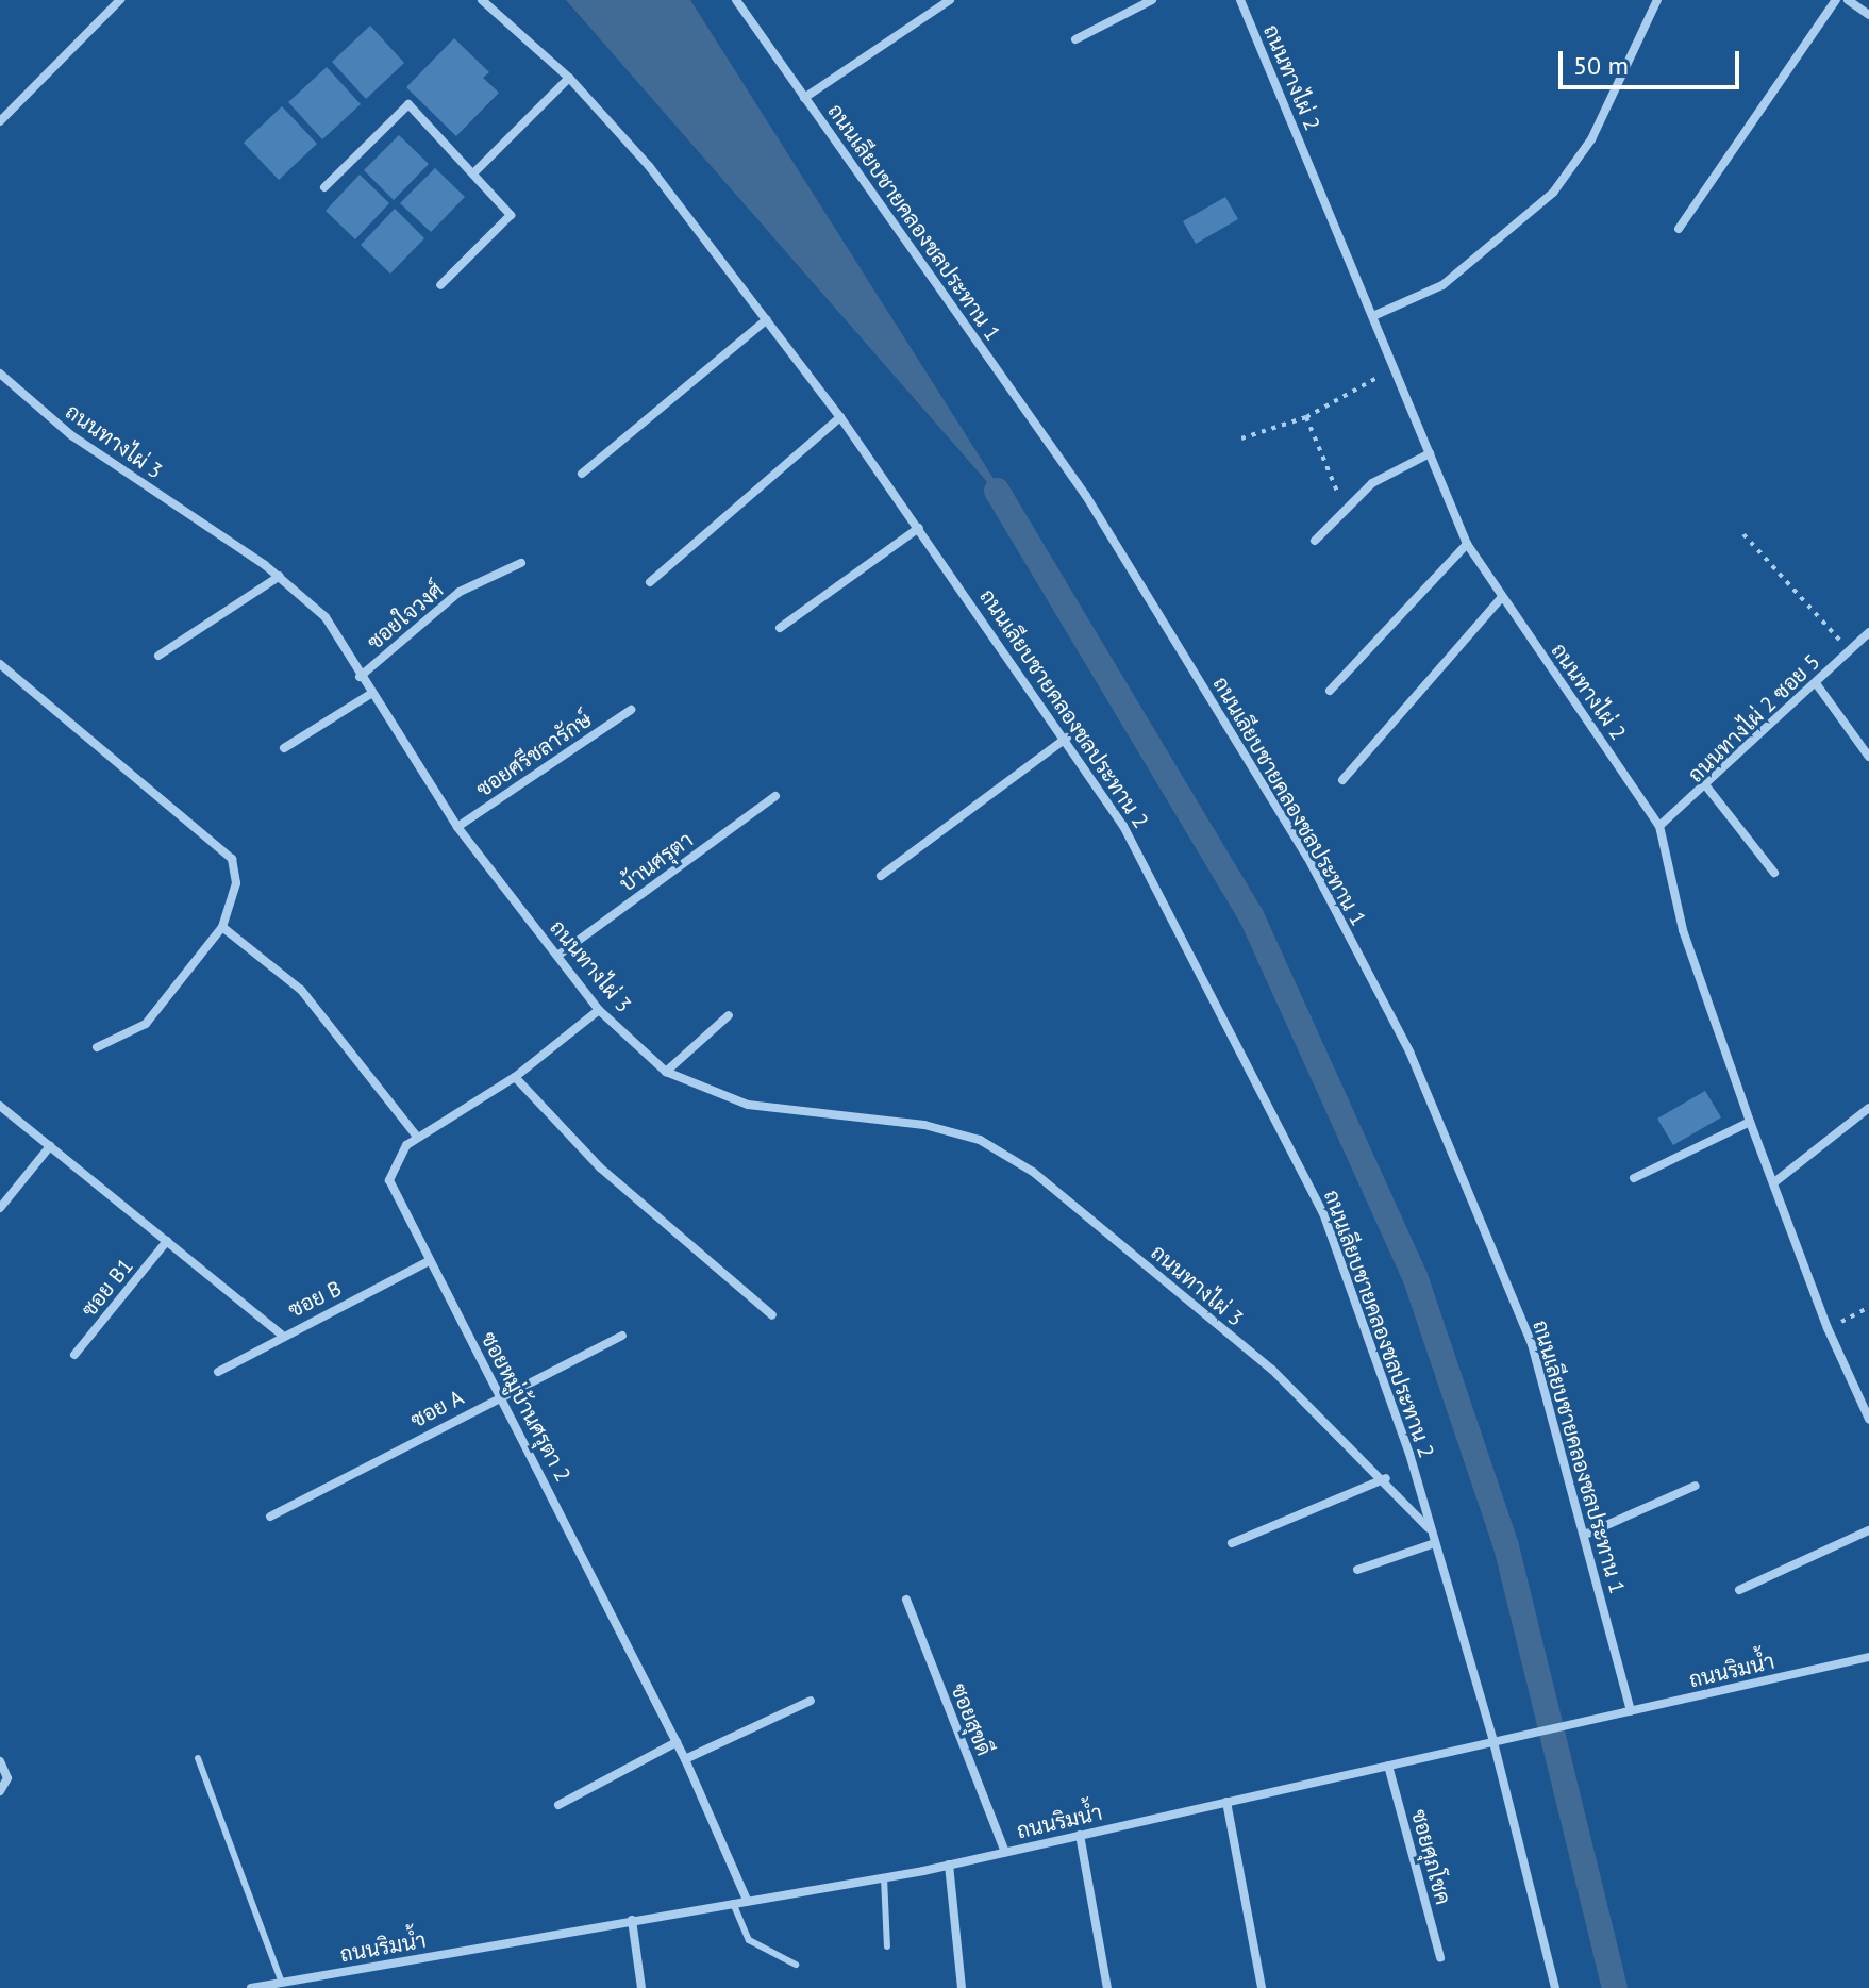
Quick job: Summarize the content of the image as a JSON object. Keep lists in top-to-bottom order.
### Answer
{
  "streets": {
    "street": [
      "ถนนทางไผ่ 2",
      "ถนนเลียบชายคลองชลประทาน 1",
      "ถนนทางไผ่ 3",
      "ซอยใจวงศ์",
      "ถนนเลียบชายคลองชลประทาน 2",
      "ถนนทางไผ่ 2 ซอย 5",
      "ซอยศรีชลารักษ์",
      "บ้านศรุตา",
      "ซอย B1",
      "ซอย B",
      "ซอยหมู่บ้านศรุตา 2",
      "ซอย A",
      "ถนนริมน้ำ",
      "ซอยสุขดี",
      "ซอยศุภโชค"
    ]
  },
  "crossings": [
    ["ถนนทางไผ่ 2", "ถนนทางไผ่ 2 ซอย 5"],
    ["ถนนเลียบชายคลองชลประทาน 1", "ถนนริมน้ำ"],
    ["ถนนทางไผ่ 3", "ซอยใจวงศ์"],
    ["ถนนทางไผ่ 3", "ถนนเลียบชายคลองชลประทาน 2"],
    ["ถนนทางไผ่ 3", "ซอยศรีชลารักษ์"],
    ["ถนนทางไผ่ 3", "บ้านศรุตา"],
    ["ถนนทางไผ่ 3", "ซอยหมู่บ้านศรุตา 2"],
    ["ถนนเลียบชายคลองชลประทาน 2", "ถนนริมน้ำ"],
    ["ซอย B", "ซอยหมู่บ้านศรุตา 2"],
    ["ซอยหมู่บ้านศรุตา 2", "ซอย A"],
    ["ซอยหมู่บ้านศรุตา 2", "ถนนริมน้ำ"],
    ["ถนนริมน้ำ", "ซอยสุขดี"],
    ["ถนนริมน้ำ", "ซอยศุภโชค"]
  ],
  "scale_bar": "50 m"
}
